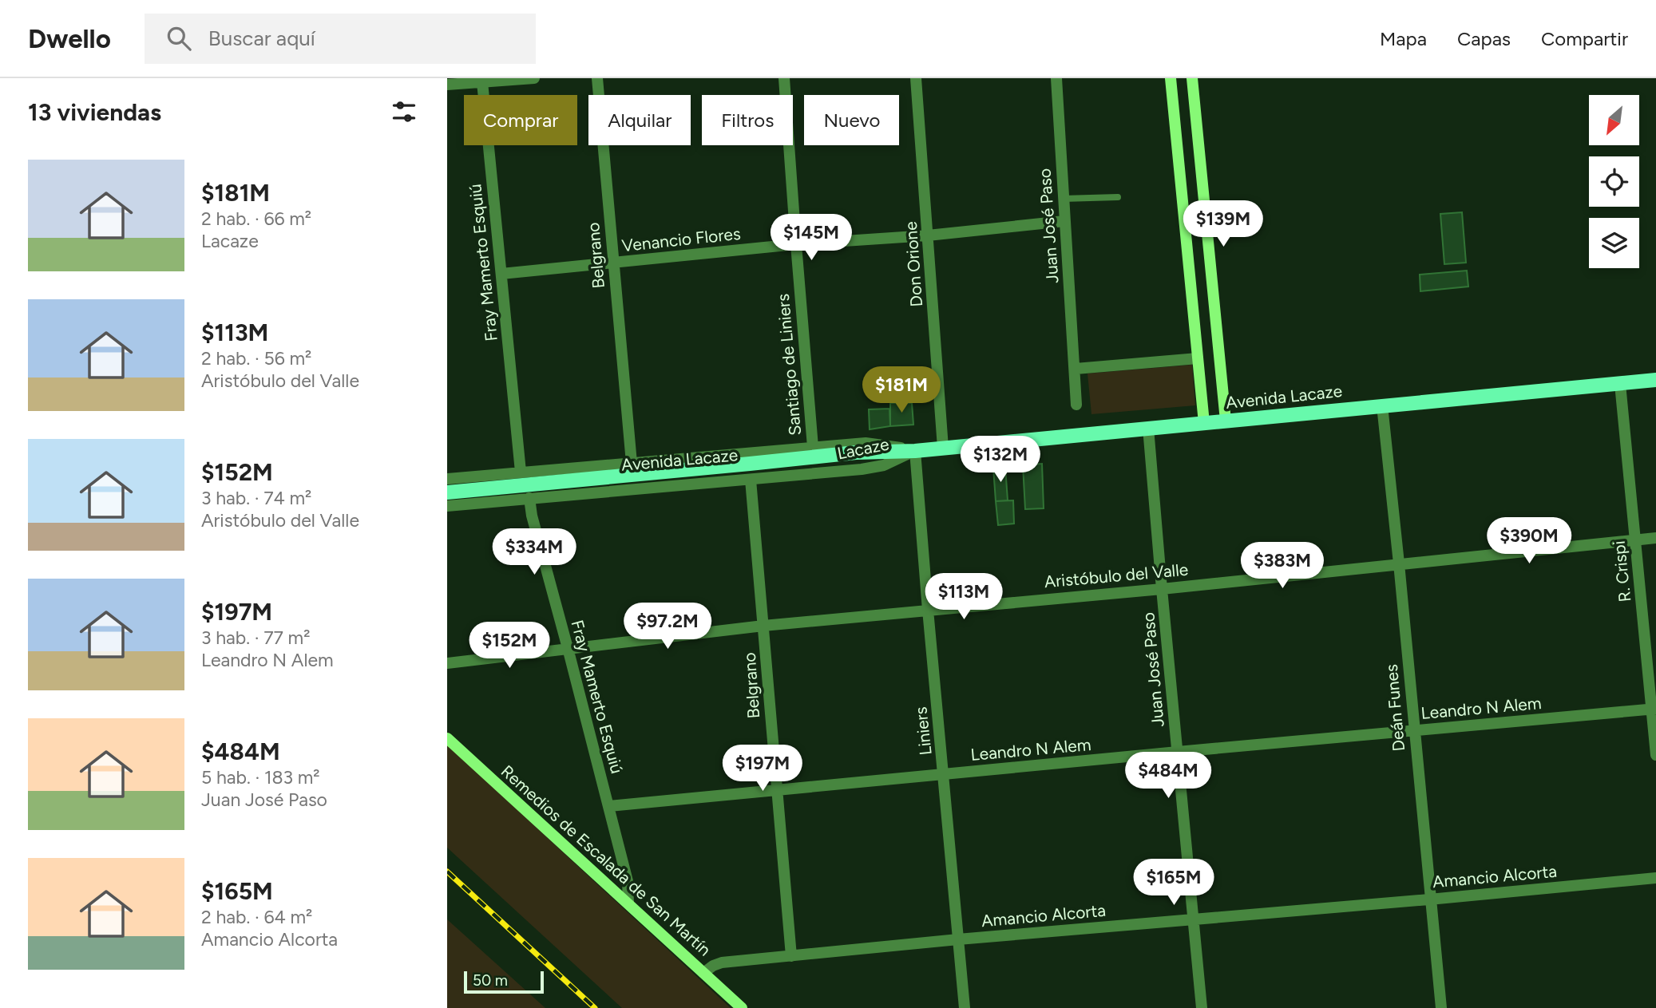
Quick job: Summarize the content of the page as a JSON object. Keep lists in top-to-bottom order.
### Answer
{
  "streets": {
    "main road": ["Avenida Lacaze", "Remedios de Escalada de San Martín"],
    "street": [
      "Juan José Paso",
      "Venancio Flores",
      "Belgrano",
      "Fray Mamerto Esquiú",
      "Don Orione",
      "Santiago de Liniers",
      "Lacaze",
      "R. Crispi",
      "Aristóbulo del Valle",
      "Deán Funes",
      "Leandro N Alem",
      "Liniers",
      "Amancio Alcorta"
    ]
  },
  "crossings": [
    ["Juan José Paso", "Venancio Flores"],
    ["Juan José Paso", "Avenida Lacaze"],
    ["Juan José Paso", "Aristóbulo del Valle"],
    ["Juan José Paso", "Leandro N Alem"],
    ["Juan José Paso", "Amancio Alcorta"],
    ["Venancio Flores", "Belgrano"],
    ["Venancio Flores", "Fray Mamerto Esquiú"],
    ["Venancio Flores", "Don Orione"],
    ["Venancio Flores", "Santiago de Liniers"],
    ["Belgrano", "Avenida Lacaze"],
    ["Belgrano", "Lacaze"],
    ["Belgrano", "Aristóbulo del Valle"],
    ["Belgrano", "Leandro N Alem"],
    ["Belgrano", "Amancio Alcorta"],
    ["Fray Mamerto Esquiú", "Lacaze"],
    ["Fray Mamerto Esquiú", "Aristóbulo del Valle"],
    ["Fray Mamerto Esquiú", "Leandro N Alem"],
    ["Fray Mamerto Esquiú", "Remedios de Escalada de San Martín"],
    ["Don Orione", "Avenida Lacaze"],
    ["Santiago de Liniers", "Lacaze"],
    ["Avenida Lacaze", "Lacaze"],
    ["Avenida Lacaze", "R. Crispi"],
    ["Avenida Lacaze", "Deán Funes"],
    ["Avenida Lacaze", "Liniers"],
    ["Lacaze", "Liniers"],
    ["R. Crispi", "Aristóbulo del Valle"],
    ["R. Crispi", "Leandro N Alem"],
    ["Aristóbulo del Valle", "Deán Funes"],
    ["Aristóbulo del Valle", "Liniers"],
    ["Deán Funes", "Leandro N Alem"],
    ["Deán Funes", "Amancio Alcorta"],
    ["Leandro N Alem", "Liniers"],
    ["Liniers", "Amancio Alcorta"],
    ["Remedios de Escalada de San Martín", "Amancio Alcorta"]
  ],
  "scale_bar": "50 m",
  "north": "bottom left",
  "page": {
    "header": "Dwello",
    "search": "Buscar aquí",
    "nav": ["Mapa", "Capas", "Compartir"],
    "heading": "13 viviendas",
    "chip": [
      "Comprar",
      "Alquilar",
      "Filtros",
      "Nuevo"
    ],
    "list": [
      {
        "name": "$181M",
        "note": "2 hab. · 66 m² · Lacaze"
      },
      {
        "name": "$113M",
        "note": "2 hab. · 56 m² · Aristóbulo del Valle"
      },
      {
        "name": "$152M",
        "note": "3 hab. · 74 m² · Aristóbulo del Valle"
      },
      {
        "name": "$197M",
        "note": "3 hab. · 77 m² · Leandro N Alem"
      },
      {
        "name": "$484M",
        "note": "5 hab. · 183 m² · Juan José Paso"
      },
      {
        "name": "$165M",
        "note": "2 hab. · 64 m² · Amancio Alcorta"
      }
    ],
    "price": [
      "$139M",
      "$145M",
      "$181M",
      "$132M",
      "$390M",
      "$334M",
      "$383M",
      "$113M",
      "$97.2M",
      "$152M",
      "$197M",
      "$484M",
      "$165M"
    ],
    "scale": "50 m"
  }
}
